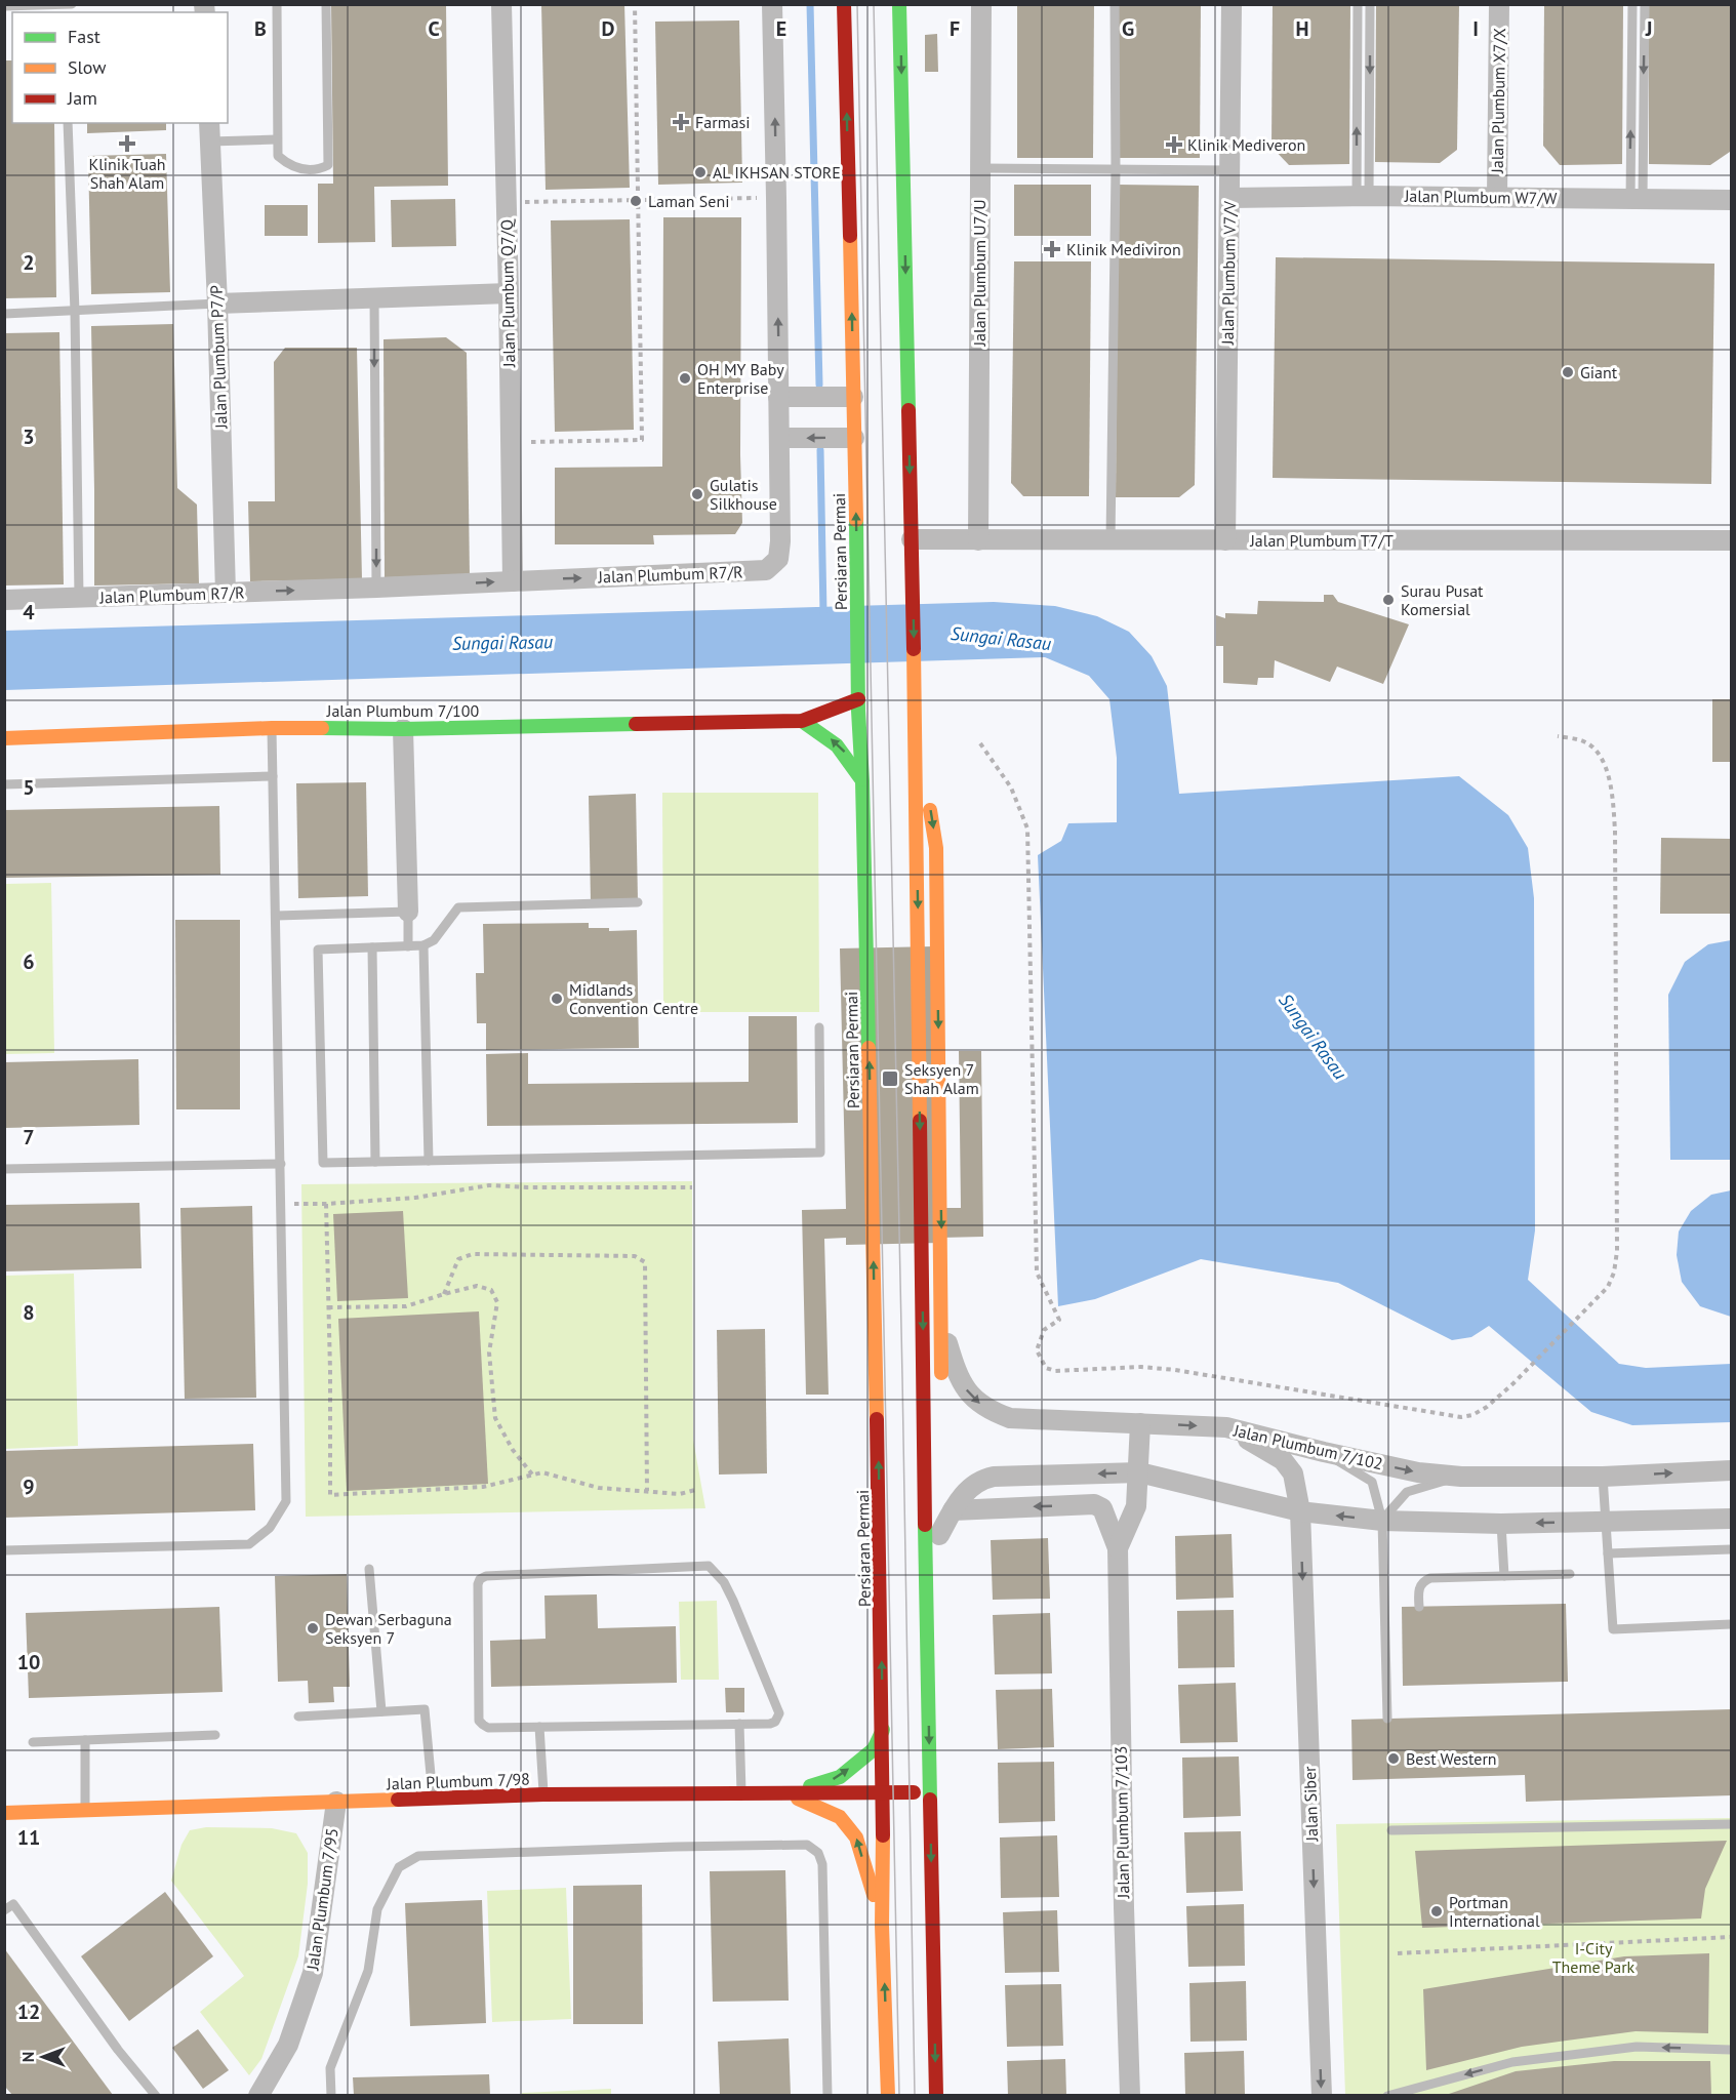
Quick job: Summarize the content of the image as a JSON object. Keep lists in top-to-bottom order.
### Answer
{
  "streets": {
    "main road": ["Persiaran Permai", "Jalan Plumbum 7/100", "Jalan Plumbum 7/98"],
    "street": [
      "Jalan Plumbum X7/X",
      "Jalan Plumbum W7/W",
      "Jalan Plumbum U7/U",
      "Jalan Plumbum V7/V",
      "Jalan Plumbum Q7/Q",
      "Jalan Plumbum P7/P",
      "Jalan Plumbum T7/T",
      "Jalan Plumbum R7/R",
      "Jalan Plumbum 7/102",
      "Jalan Siber",
      "Jalan Plumbum 7/103",
      "Jalan Plumbum 7/95"
    ]
  },
  "crossings": [
    ["Jalan Plumbum X7/X", "Jalan Plumbum W7/W"],
    ["Jalan Plumbum W7/W", "Jalan Plumbum V7/V"],
    ["Jalan Plumbum U7/U", "Jalan Plumbum T7/T"],
    ["Jalan Plumbum V7/V", "Jalan Plumbum T7/T"],
    ["Jalan Plumbum Q7/Q", "Jalan Plumbum R7/R"],
    ["Jalan Plumbum P7/P", "Jalan Plumbum R7/R"],
    ["Persiaran Permai", "Jalan Plumbum 7/98"],
    ["Jalan Plumbum 7/102", "Jalan Siber"],
    ["Jalan Plumbum 7/98", "Jalan Plumbum 7/95"]
  ],
  "one_way": ["Jalan Siber"],
  "water": ["Sungai Rasau"],
  "parks": ["I-City Theme Park"],
  "places": {
    "health": [
      "Farmasi",
      "Klinik Tuah Shah Alam",
      "Klinik Mediveron",
      "Klinik Mediviron"
    ],
    "other": [
      "AL IKHSAN STORE",
      "Laman Seni",
      "Giant",
      "OH MY Baby Enterprise",
      "Gulatis Silkhouse",
      "Surau Pusat Komersial",
      "Midlands Convention Centre",
      "Dewan Serbaguna Seksyen 7",
      "Best Western",
      "Portman International"
    ],
    "transit": ["Seksyen 7 Shah Alam"]
  },
  "legend": ["Fast", "Slow", "Jam"],
  "north": "left",
  "grid": {
    "columns": [
      "B",
      "C",
      "D",
      "E",
      "F",
      "G",
      "H",
      "I",
      "J"
    ],
    "rows": [
      "2",
      "3",
      "4",
      "5",
      "6",
      "7",
      "8",
      "9",
      "10",
      "11",
      "12"
    ]
  }
}
